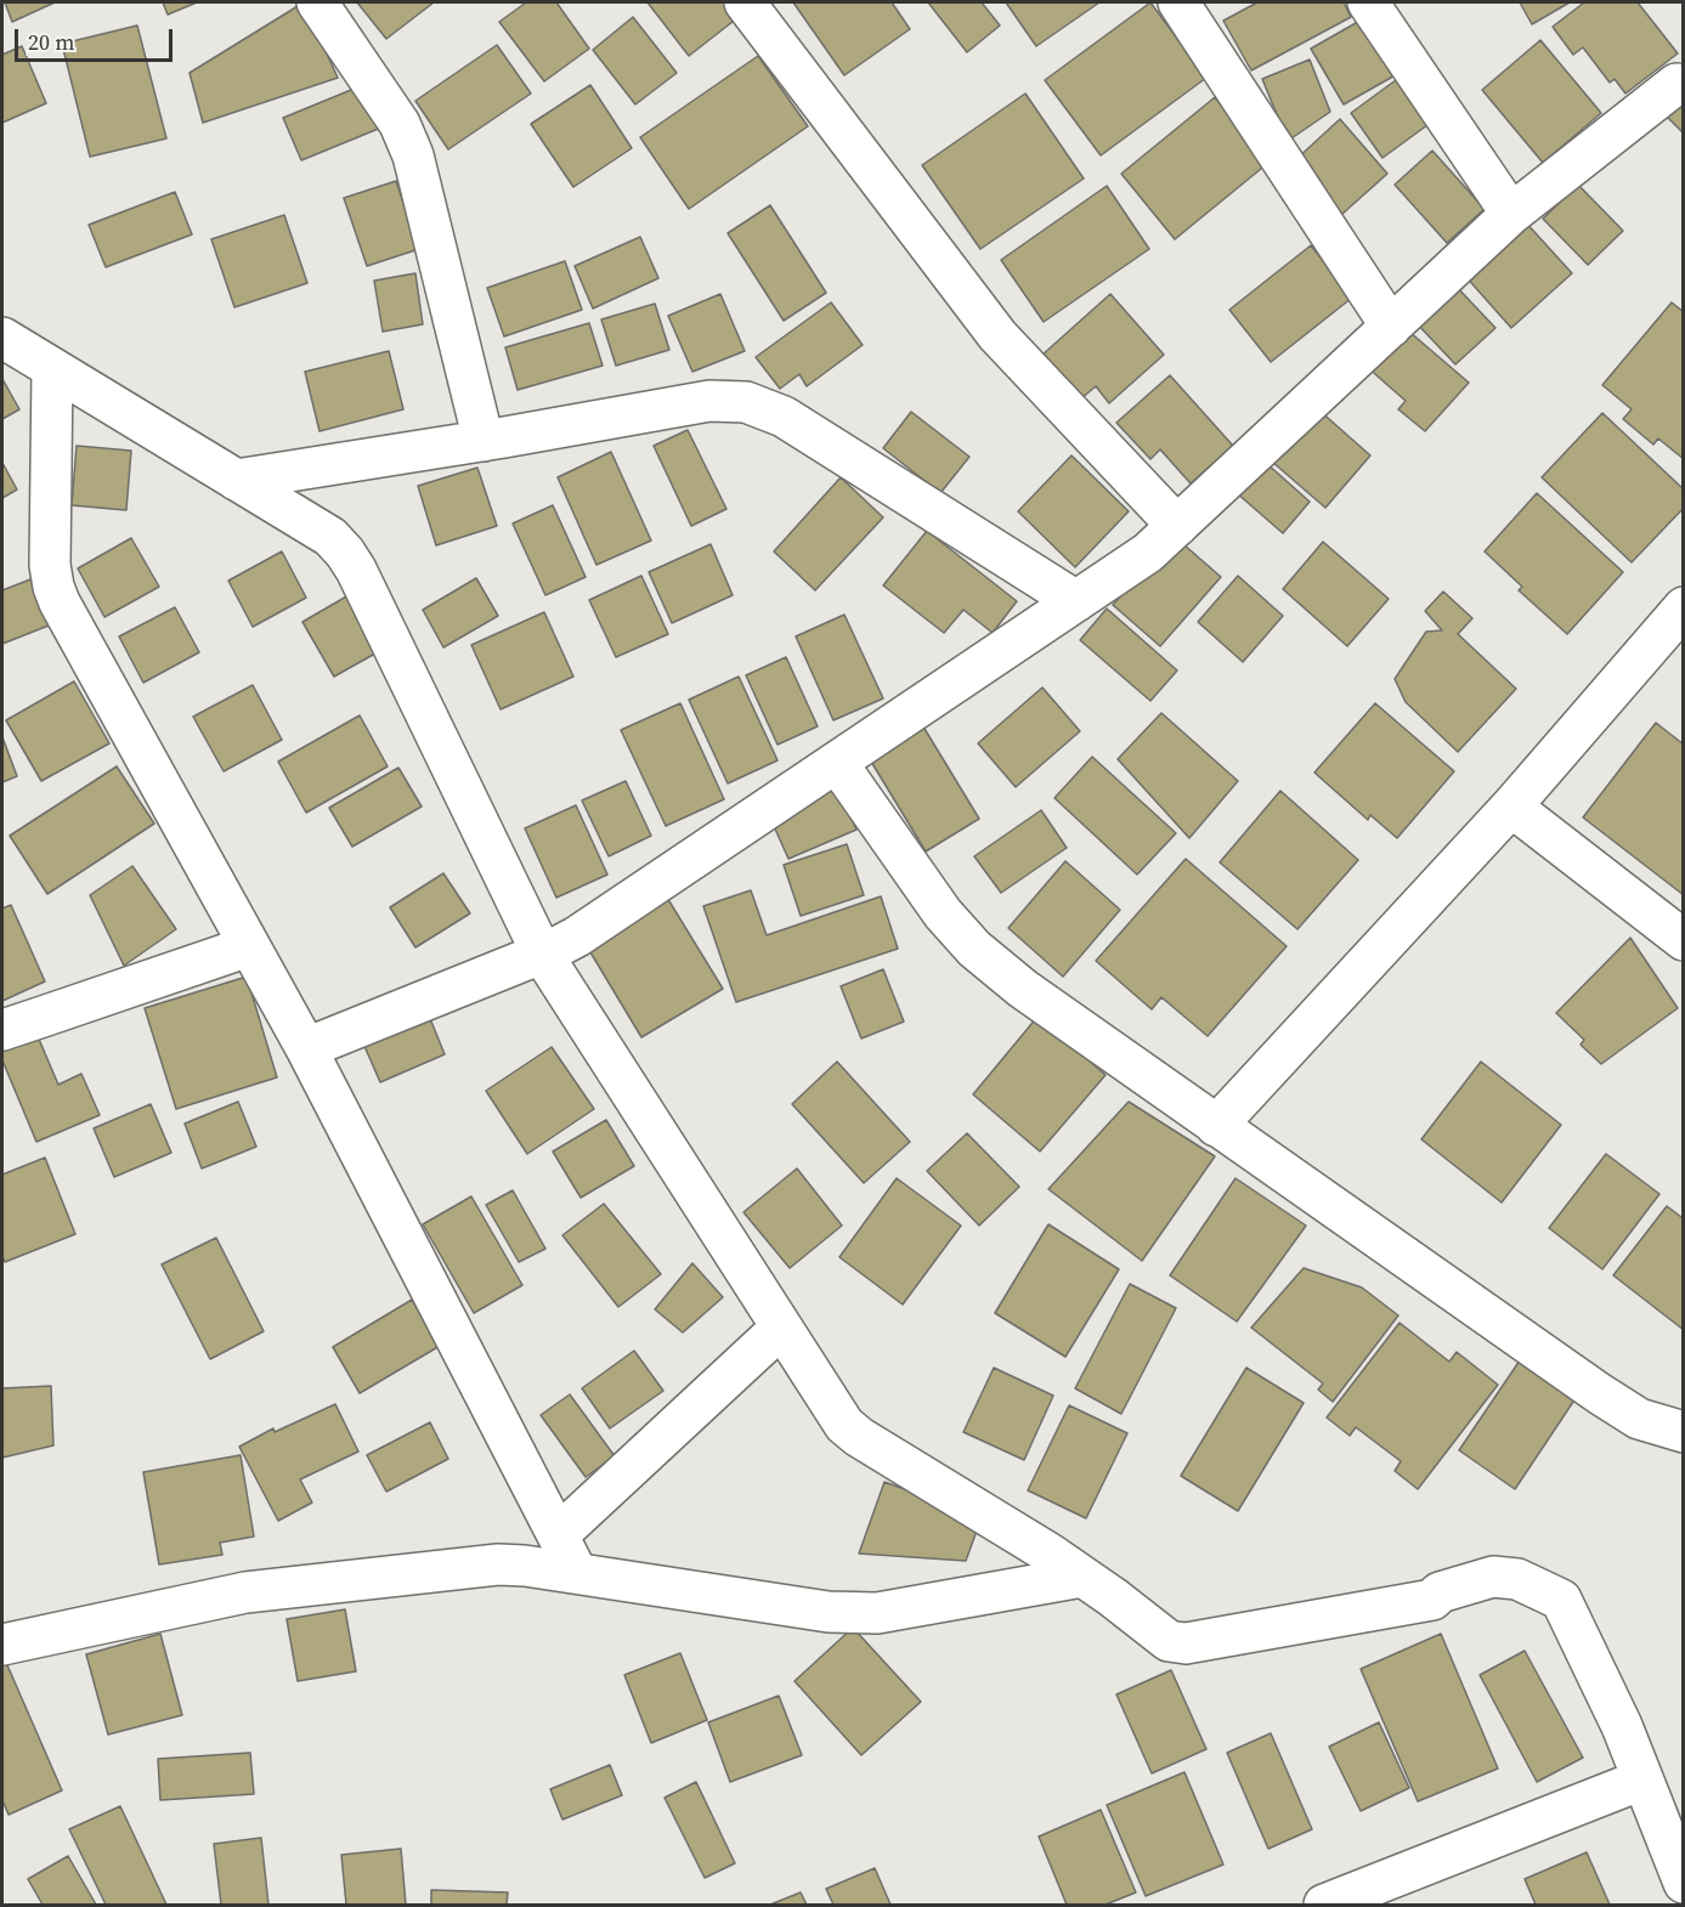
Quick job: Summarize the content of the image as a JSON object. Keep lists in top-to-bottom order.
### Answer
{
  "scale_bar": "20 m"
}
